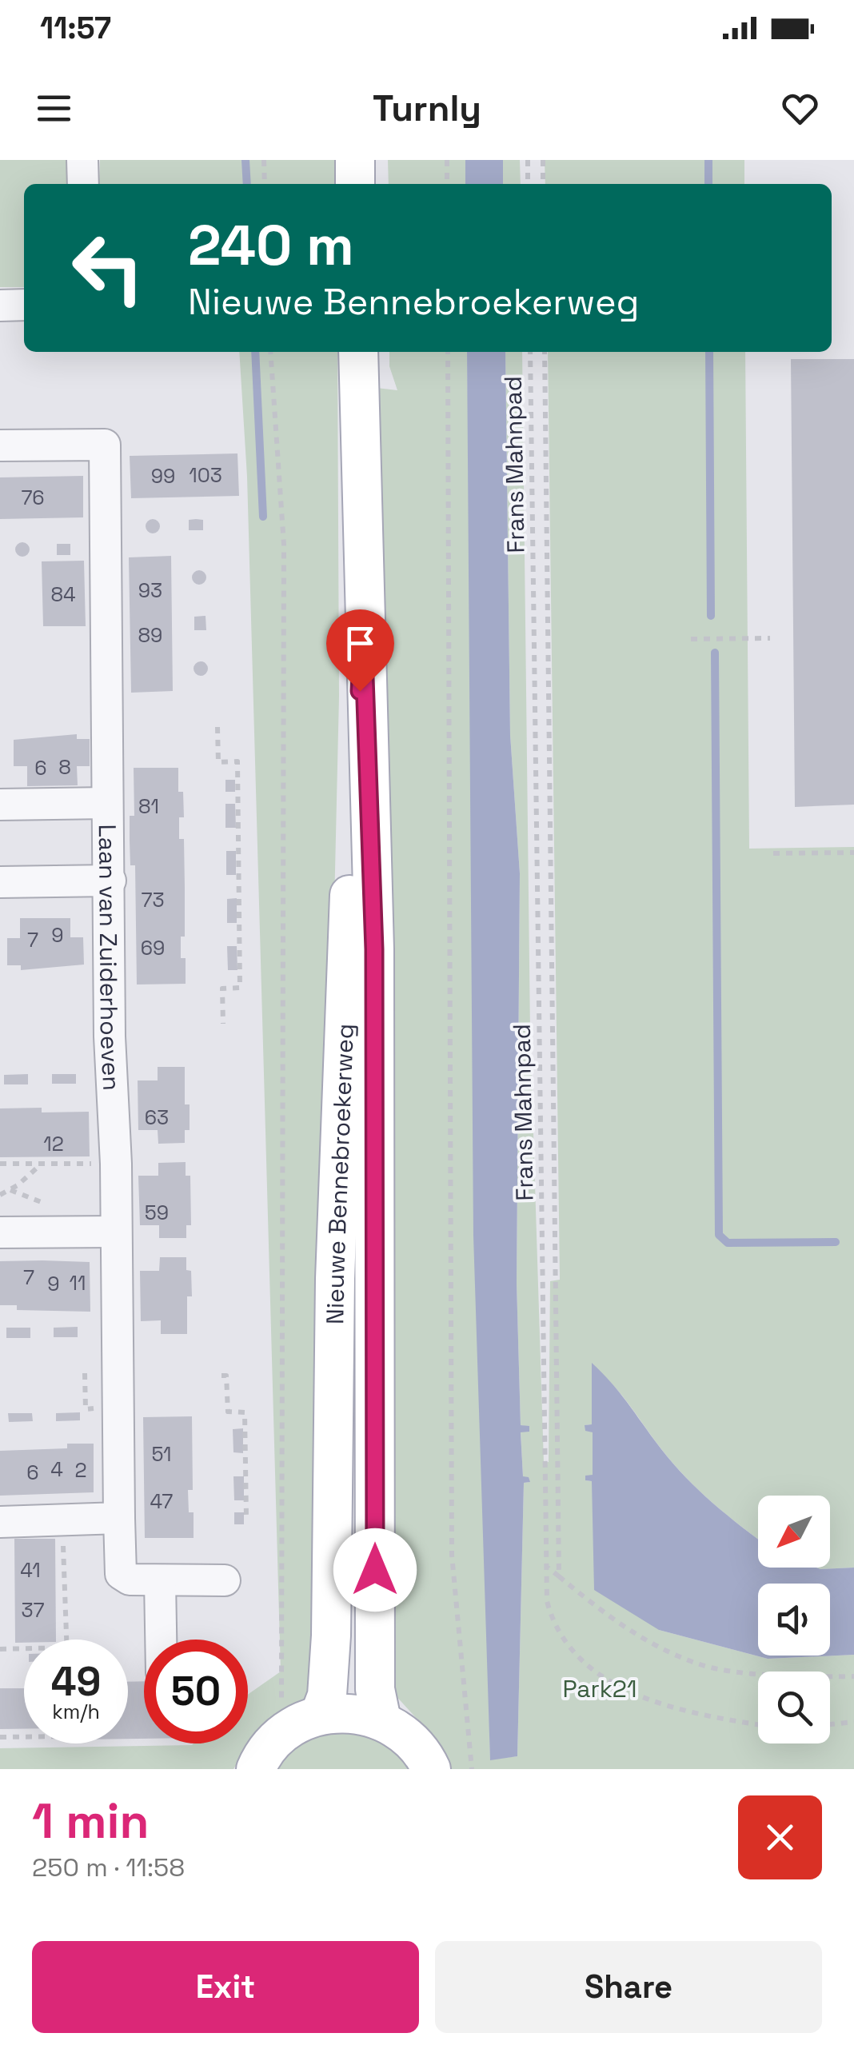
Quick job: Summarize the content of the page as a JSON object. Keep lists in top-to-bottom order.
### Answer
{
  "streets": {
    "main road": ["Nieuwe Bennebroekerweg"],
    "street": ["Laan van Zuiderhoeven"],
    "path": ["Frans Mahnpad"]
  },
  "parks": ["Park21"],
  "house_numbers": [
    "103",
    "99",
    "76",
    "93",
    "84",
    "89",
    "8",
    "6",
    "81",
    "73",
    "9",
    "7",
    "69",
    "63",
    "12",
    "59",
    "7",
    "11",
    "9",
    "51",
    "4",
    "2",
    "6",
    "47",
    "41",
    "37"
  ],
  "north": "bottom left",
  "page": {
    "status": "11:57",
    "header": "Turnly",
    "turn": ["240 m", "Nieuwe Bennebroekerweg"],
    "speed": "49 km/h",
    "limit": "50",
    "heading": ["1 min", "250 m · 11:58"],
    "buttons": ["Exit", "Share"]
  }
}
